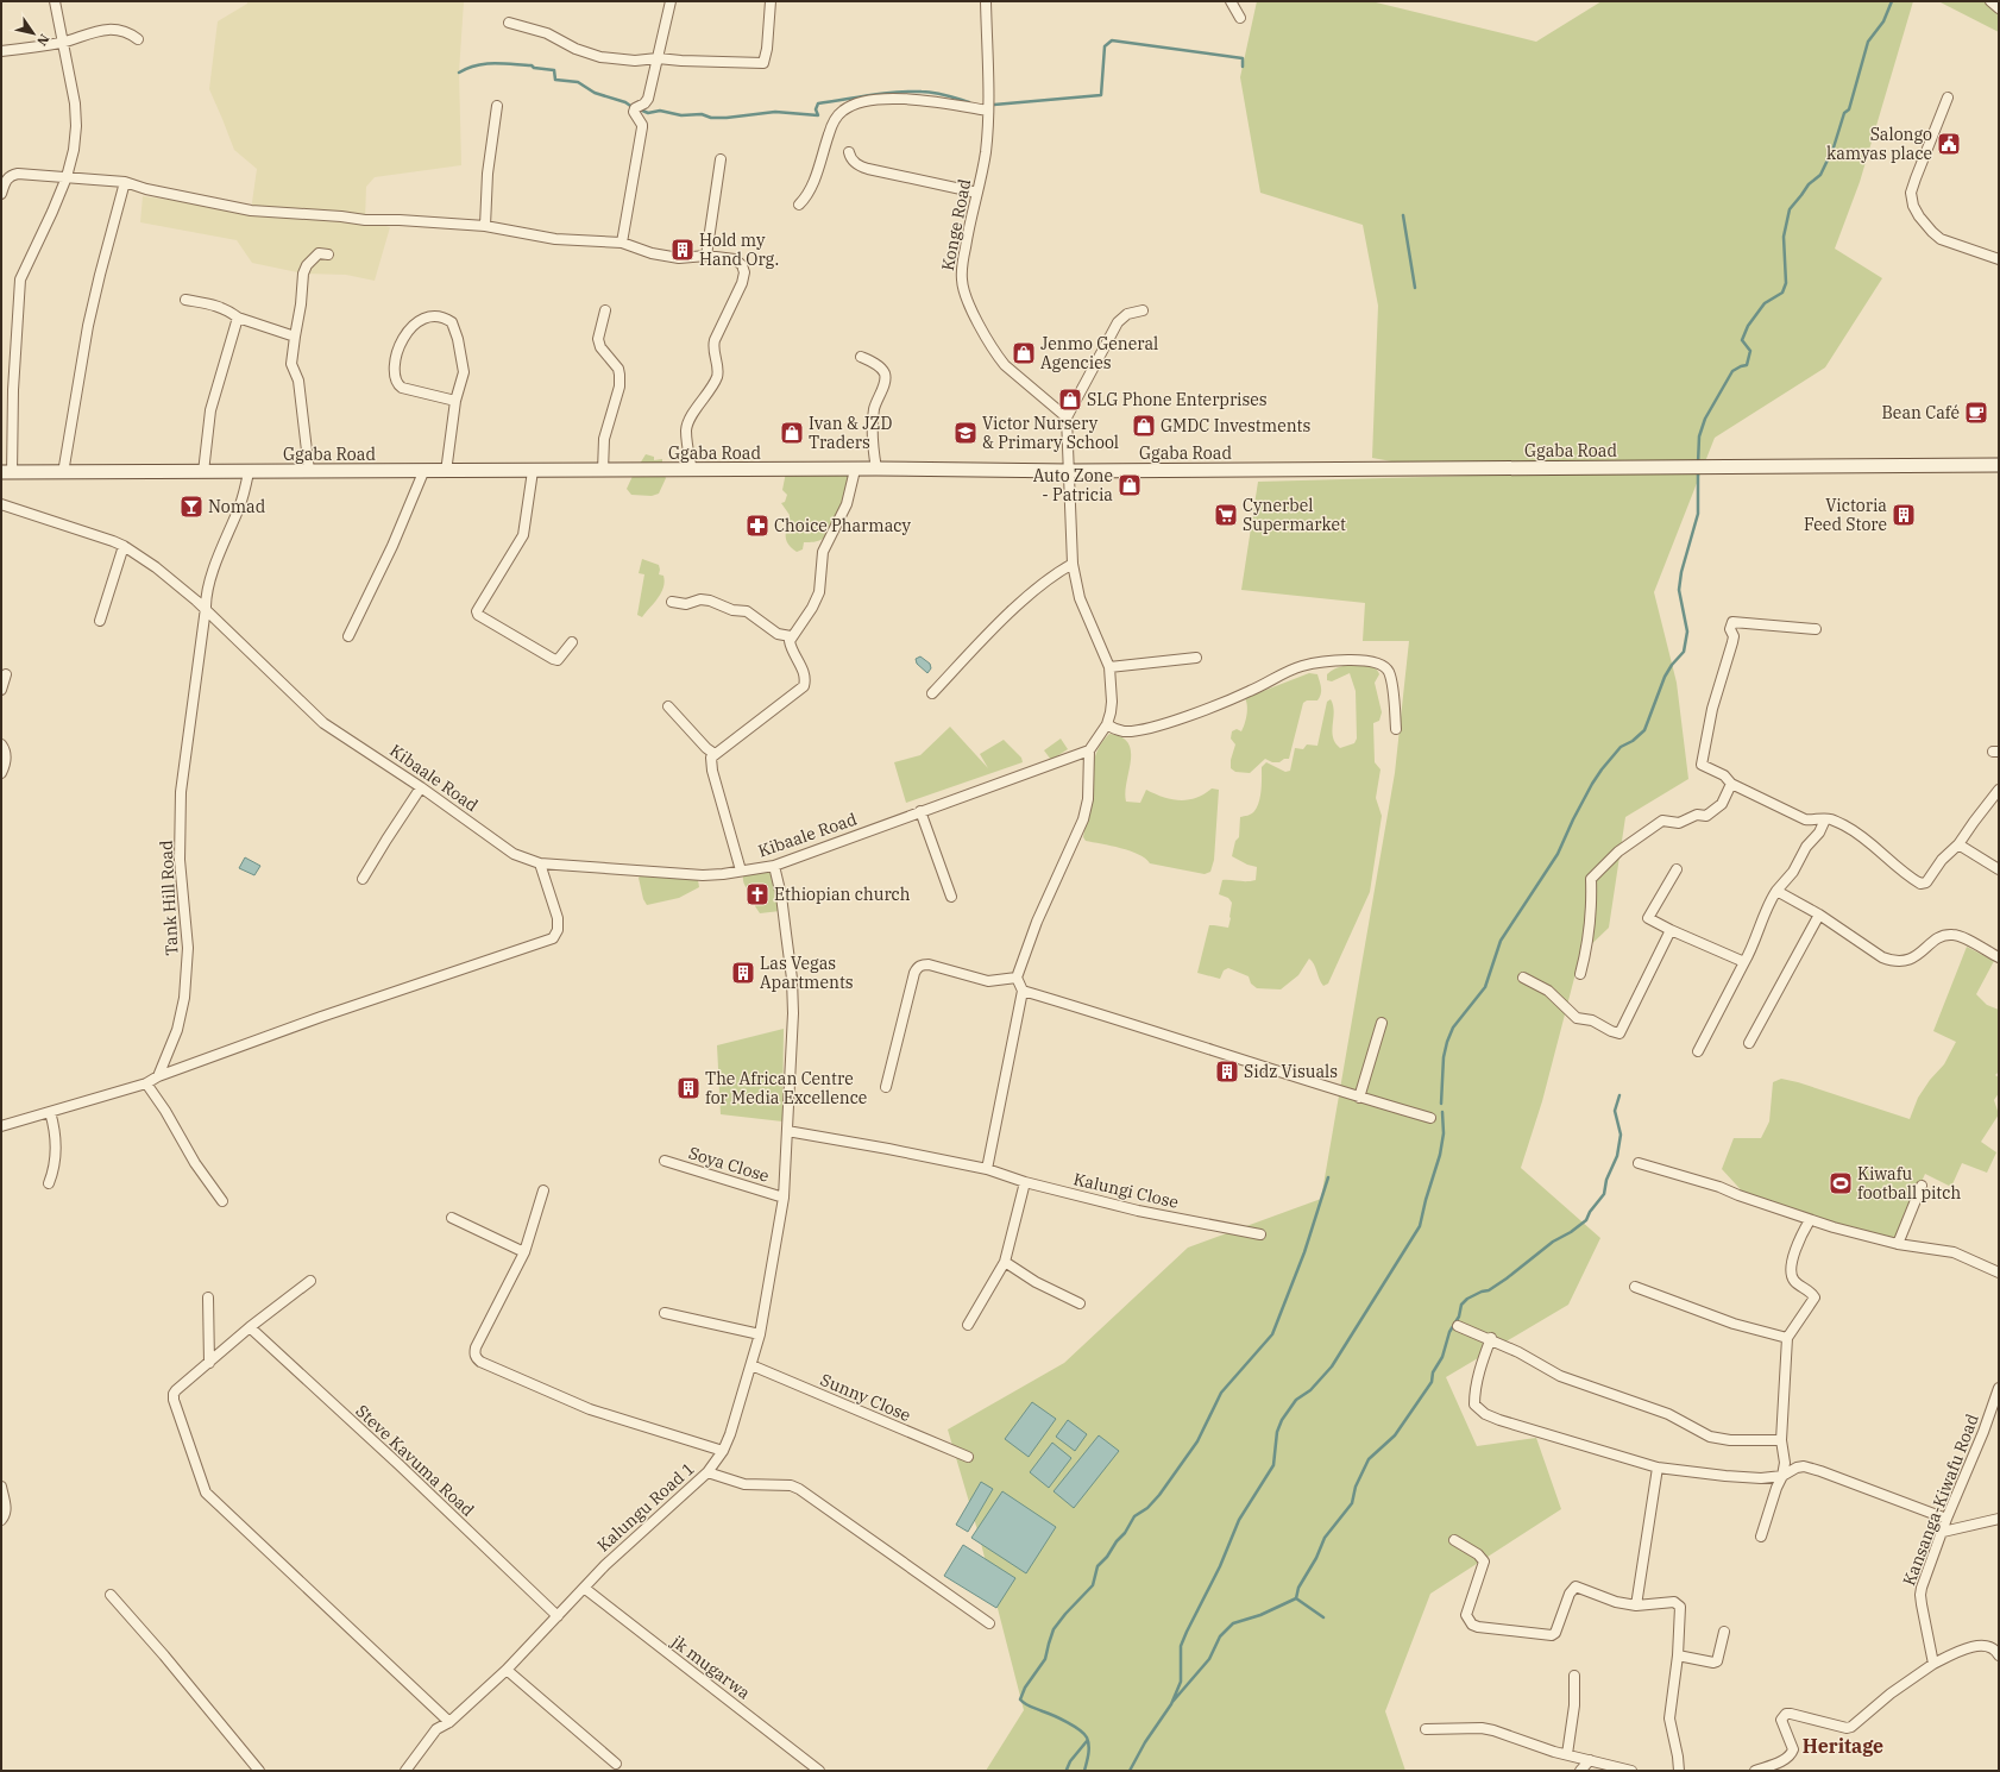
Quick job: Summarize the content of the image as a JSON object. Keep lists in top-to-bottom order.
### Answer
{
  "streets": {
    "main road": ["Ggaba Road"],
    "street": [
      "Konge Road",
      "Kibaale Road",
      "Tank Hill Road",
      "Soya Close",
      "Kalungi Close",
      "Sunny Close",
      "Steve Kavuma Road",
      "Kansanga-Kiwafu Road",
      "Kalungu Road 1",
      "jk mugarwa"
    ]
  },
  "crossings": [
    ["Ggaba Road", "Tank Hill Road"],
    ["Kibaale Road", "Tank Hill Road"],
    ["Kibaale Road", "Kalungu Road 1"],
    ["Soya Close", "Kalungu Road 1"],
    ["Kalungi Close", "Kalungu Road 1"],
    ["Sunny Close", "Kalungu Road 1"],
    ["Steve Kavuma Road", "Kalungu Road 1"],
    ["Kalungu Road 1", "jk mugarwa"]
  ],
  "districts": ["Heritage"],
  "places": {
    "public building": ["Salongo kamyas place"],
    "building": [
      "Hold my Hand Org.",
      "Victoria Feed Store",
      "Las Vegas Apartments",
      "Sidz Visuals",
      "The African Centre for Media Excellence"
    ],
    "shop": [
      "Jenmo General Agencies",
      "SLG Phone Enterprises",
      "GMDC Investments",
      "Ivan & JZD Traders",
      "Auto Zone - Patricia"
    ],
    "cafe": ["Bean Café"],
    "school or university": ["Victor Nursery & Primary School"],
    "bar": ["Nomad"],
    "supermarket": ["Cynerbel Supermarket"],
    "pharmacy": ["Choice Pharmacy"],
    "church": ["Ethiopian church"],
    "sports": ["Kiwafu football pitch"]
  },
  "north": "bottom right"
}
